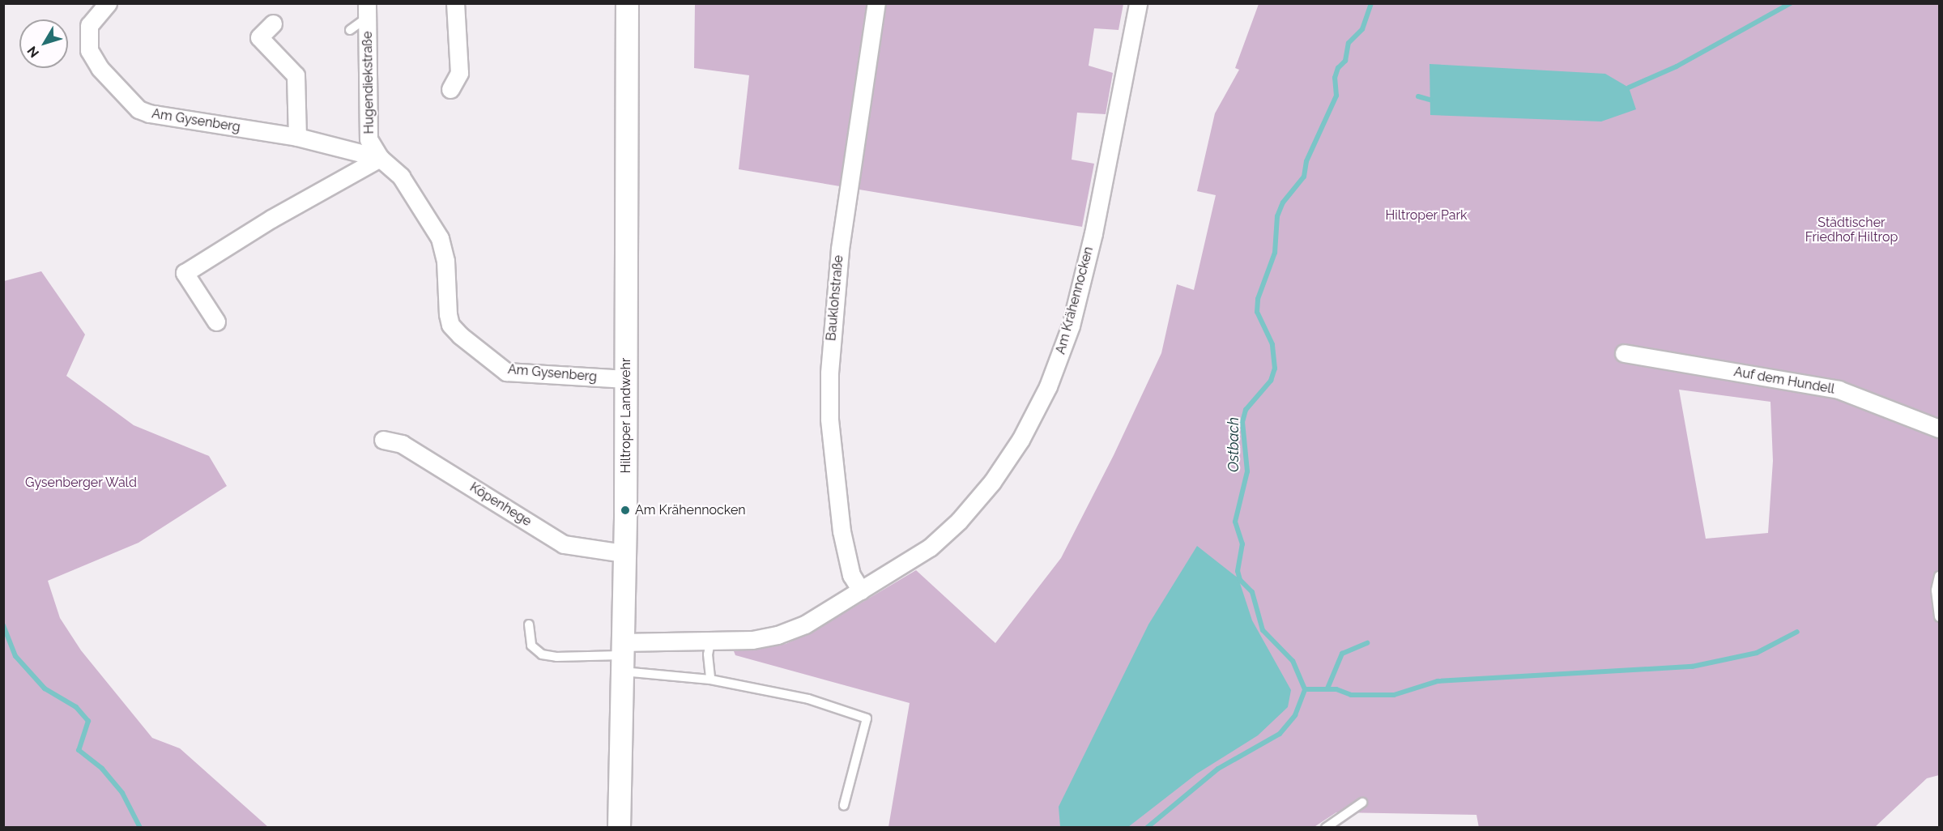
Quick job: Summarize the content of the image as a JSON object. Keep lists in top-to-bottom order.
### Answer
{
  "streets": {
    "street": [
      "Hugendiekstraße",
      "Am Gysenberg",
      "Bauklohstraße",
      "Am Krähennocken",
      "Auf dem Hundell",
      "Hiltroper Landwehr",
      "Köpenhege"
    ]
  },
  "crossings": [
    ["Hugendiekstraße", "Am Gysenberg"],
    ["Am Gysenberg", "Hiltroper Landwehr"],
    ["Bauklohstraße", "Am Krähennocken"],
    ["Am Krähennocken", "Hiltroper Landwehr"],
    ["Hiltroper Landwehr", "Köpenhege"]
  ],
  "water": ["Ostbach"],
  "parks": ["Hiltroper Park", "Städtischer Friedhof Hiltrop", "Gysenberger Wald"],
  "places": ["Am Krähennocken"],
  "north": "bottom left"
}
